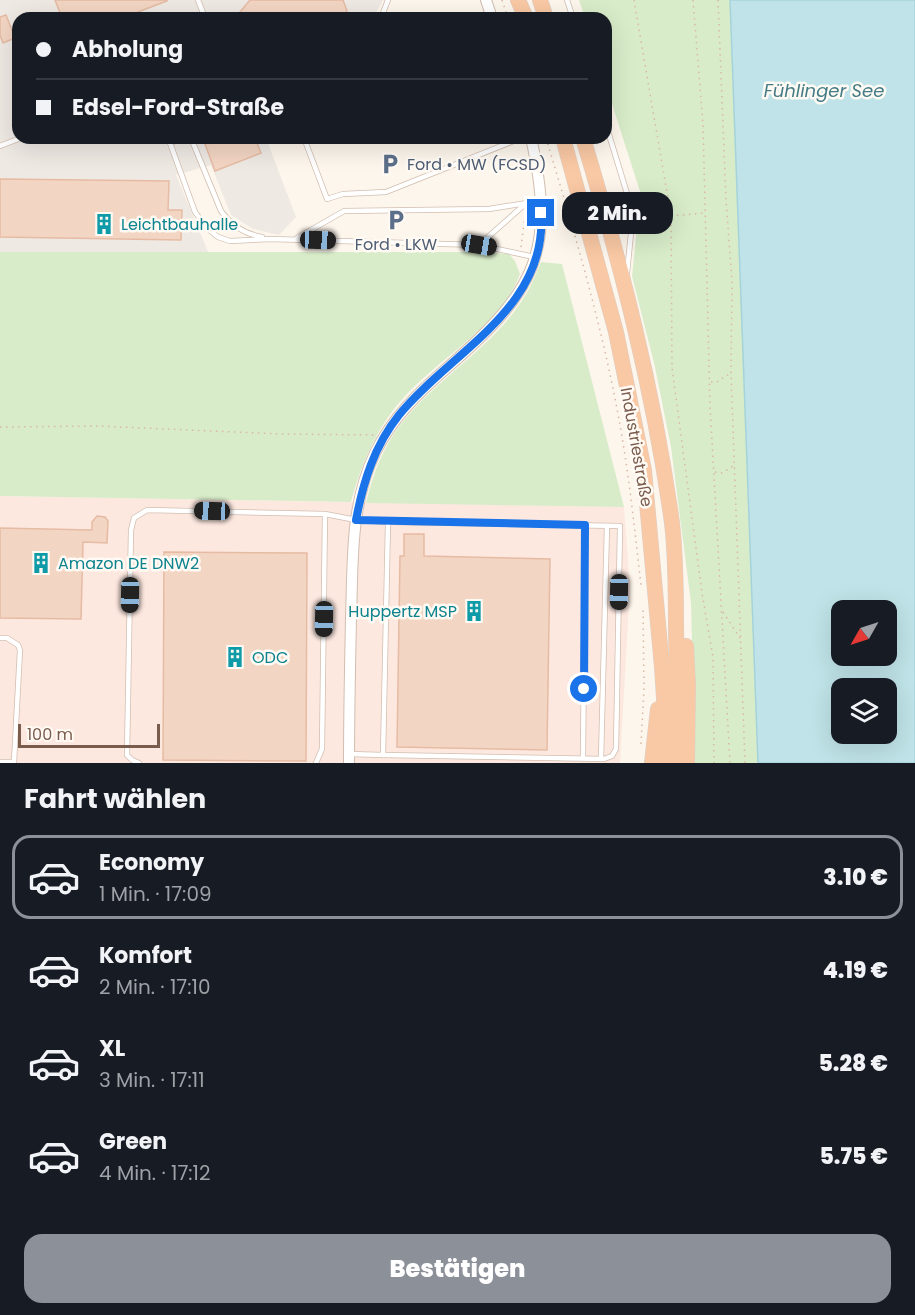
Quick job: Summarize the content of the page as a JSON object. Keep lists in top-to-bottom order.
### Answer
{
  "streets": {
    "highway": ["Industriestraße"]
  },
  "water": ["Fühlinger See"],
  "places": {
    "parking": ["Ford • MW (FCSD)", "Ford • LKW"],
    "building": [
      "Leichtbauhalle",
      "Amazon DE DNW2",
      "Huppertz MSP",
      "ODC"
    ]
  },
  "scale_bar": "100 m",
  "north": "bottom left",
  "page": {
    "banner": ["Abholung", "Edsel-Ford-Straße"],
    "bubble": "2 Min.",
    "scale": "100 m",
    "heading": "Fahrt wählen",
    "list": [
      {
        "name": "Economy",
        "note": "1 Min. · 17:09",
        "value": "3.10 €"
      },
      {
        "name": "Komfort",
        "note": "2 Min. · 17:10",
        "value": "4.19 €"
      },
      {
        "name": "XL",
        "note": "3 Min. · 17:11",
        "value": "5.28 €"
      },
      {
        "name": "Green",
        "note": "4 Min. · 17:12",
        "value": "5.75 €"
      }
    ],
    "buttons": "Bestätigen"
  }
}
